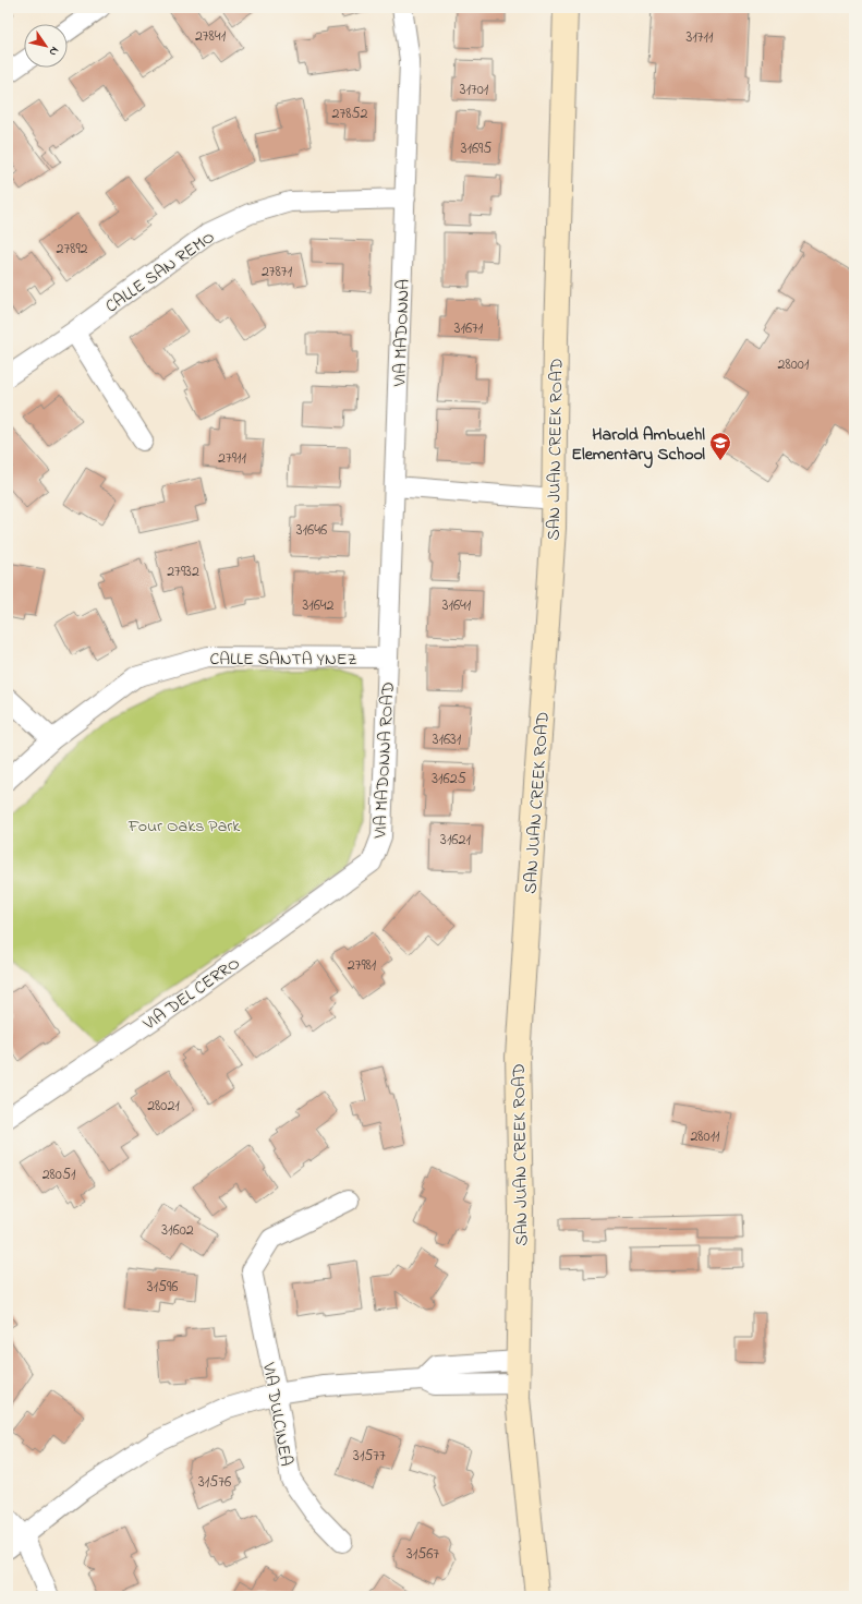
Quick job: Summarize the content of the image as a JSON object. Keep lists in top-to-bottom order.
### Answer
{
  "streets": {
    "street": [
      "CALLE SAN REMO",
      "VIA MADONNA",
      "SAN JUAN CREEK ROAD",
      "CALLE SANTA YNEZ",
      "VIA MADONNA ROAD",
      "VIA DEL CERRO",
      "VIA DULCINEA"
    ]
  },
  "crossings": [
    ["CALLE SAN REMO", "VIA MADONNA"],
    ["VIA MADONNA", "CALLE SANTA YNEZ"],
    ["VIA MADONNA", "VIA MADONNA ROAD"],
    ["CALLE SANTA YNEZ", "VIA MADONNA ROAD"],
    ["VIA MADONNA ROAD", "VIA DEL CERRO"]
  ],
  "parks": ["Four Oaks Park"],
  "places": {
    "school or university": ["Harold Ambuehl Elementary School"]
  },
  "house_numbers": [
    "27841",
    "31711",
    "31701",
    "27852",
    "31695",
    "27892",
    "27871",
    "31671",
    "28001",
    "27911",
    "31646",
    "27932",
    "31642",
    "31641",
    "31631",
    "31625",
    "31621",
    "27981",
    "28021",
    "28011",
    "28051",
    "31602",
    "31596",
    "31577",
    "31576",
    "31567"
  ],
  "north": "bottom right"
}
